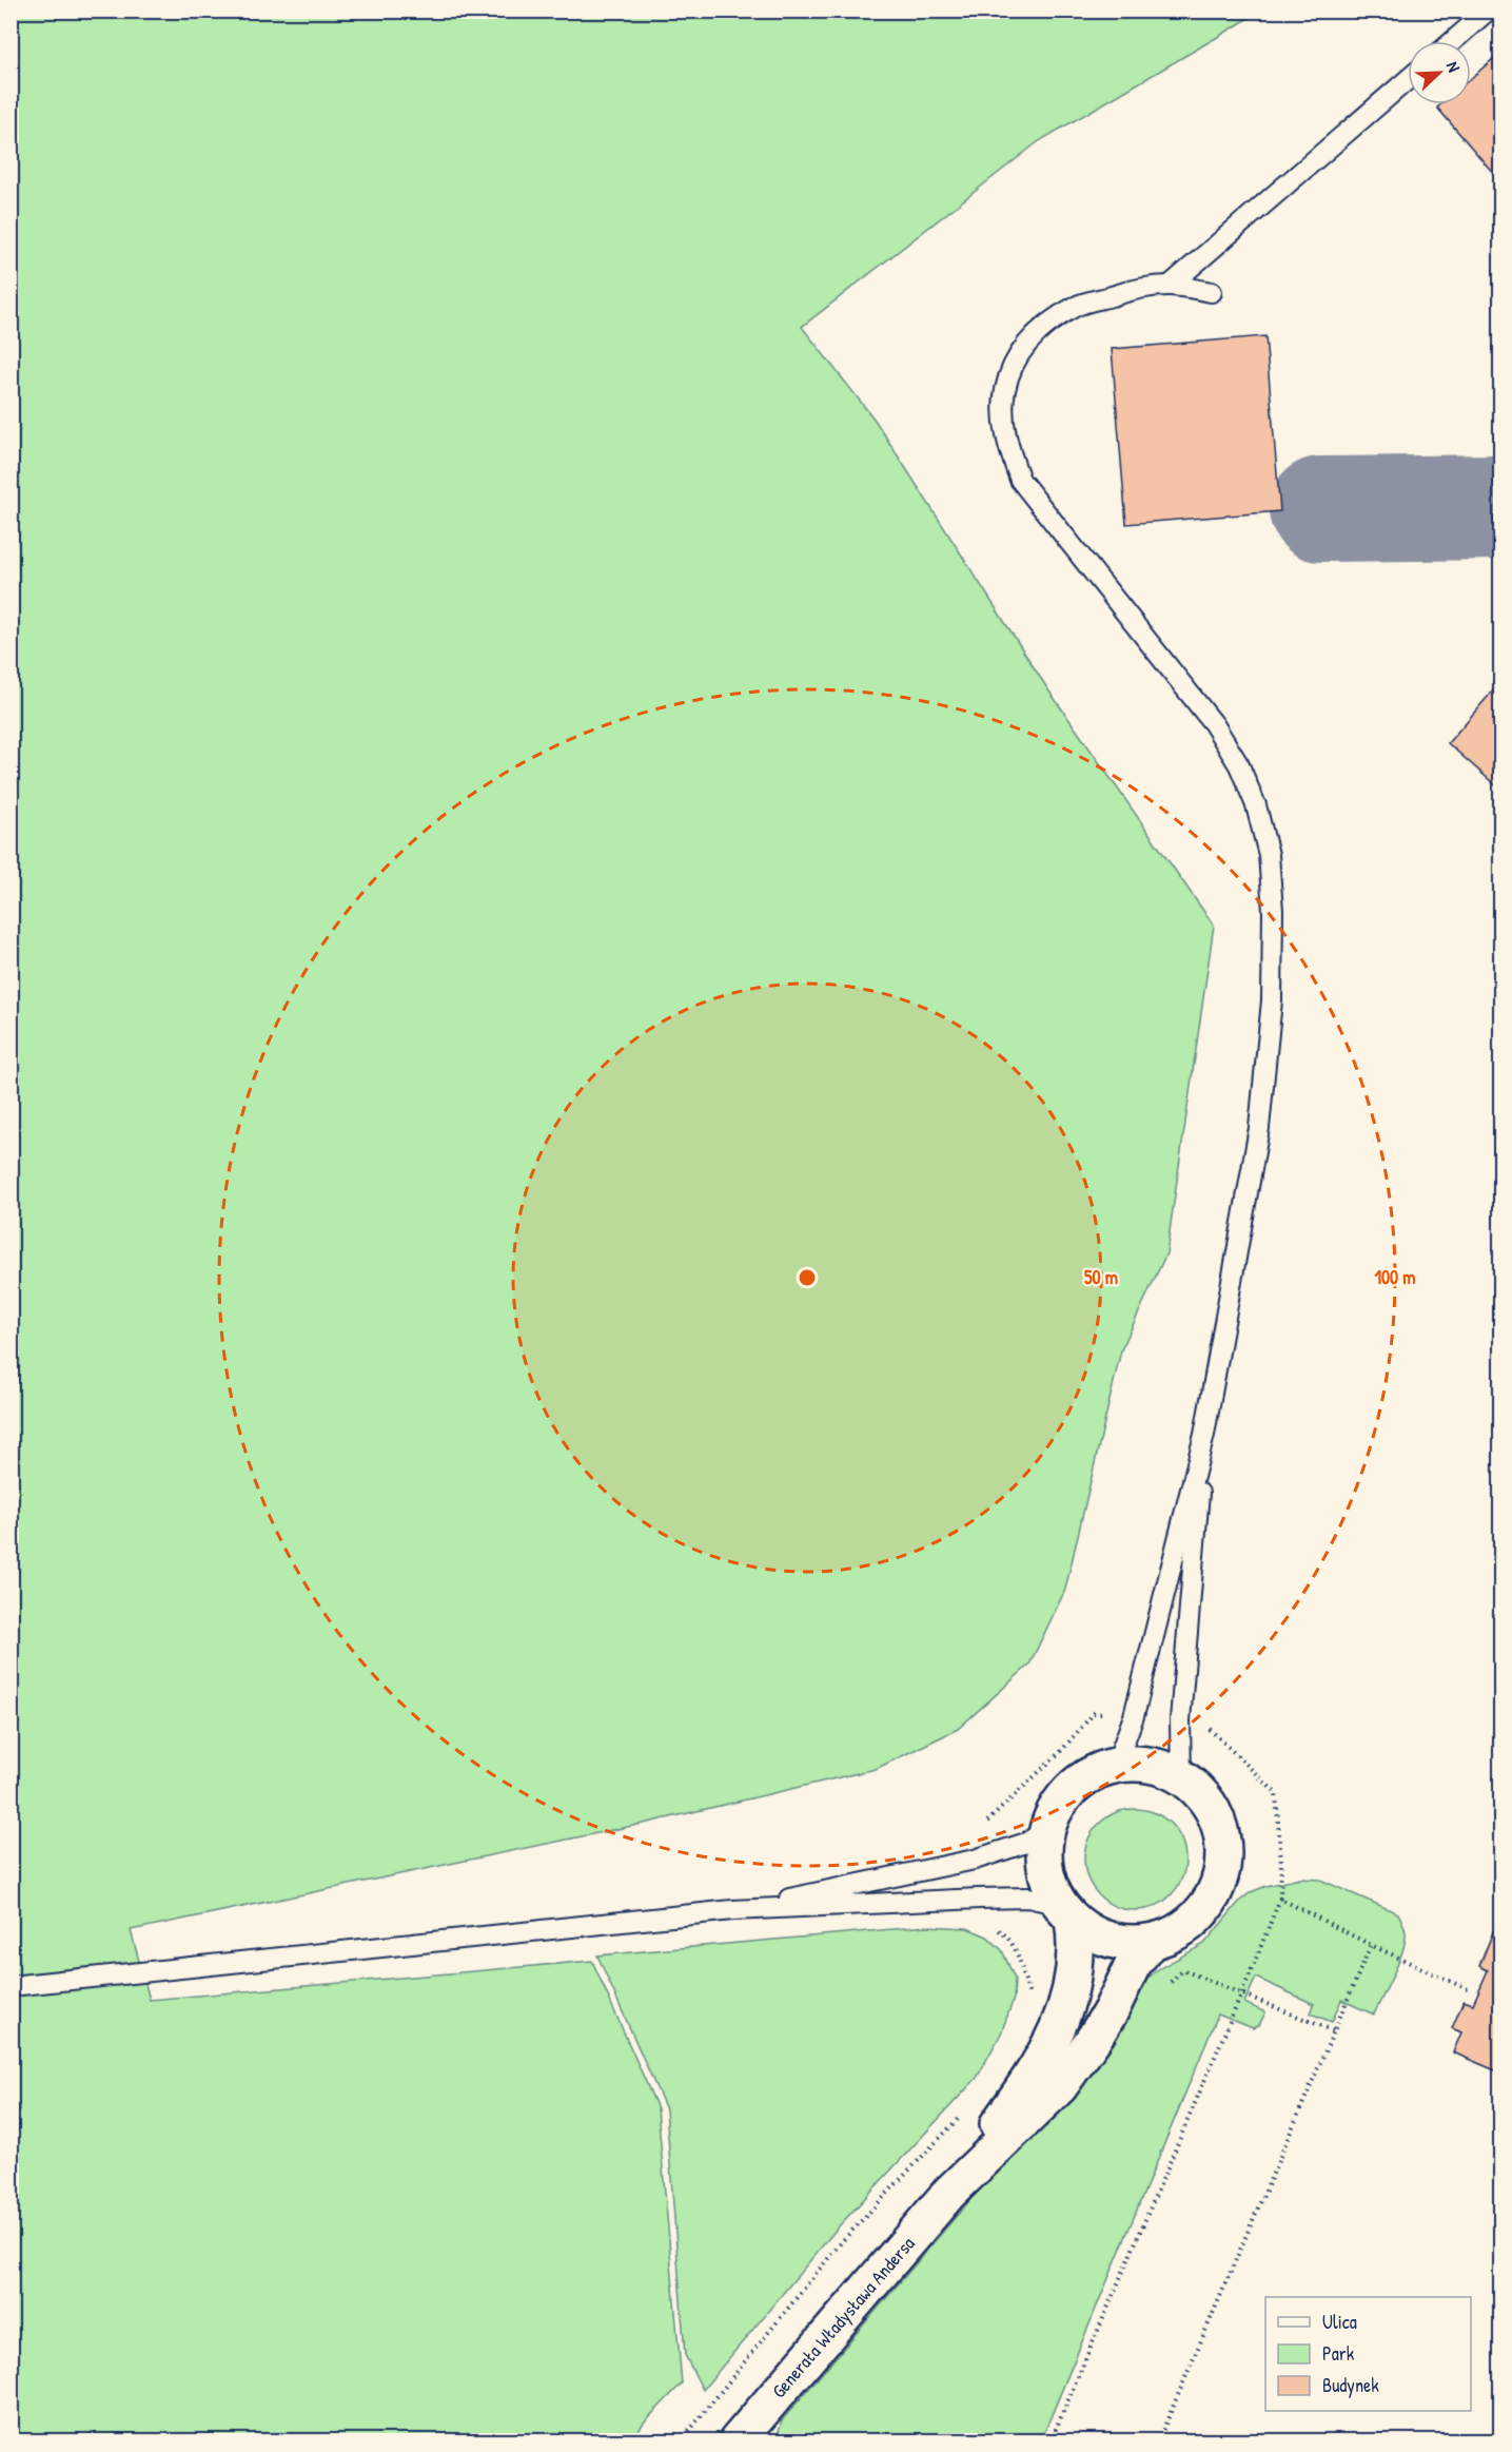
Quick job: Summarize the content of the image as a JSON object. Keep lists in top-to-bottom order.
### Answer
{
  "streets": {
    "street": ["Generała Władysława Andersa"]
  },
  "legend": ["Ulica", "Park", "Budynek"],
  "north": "top right",
  "rings": ["50 m", "100 m"]
}
